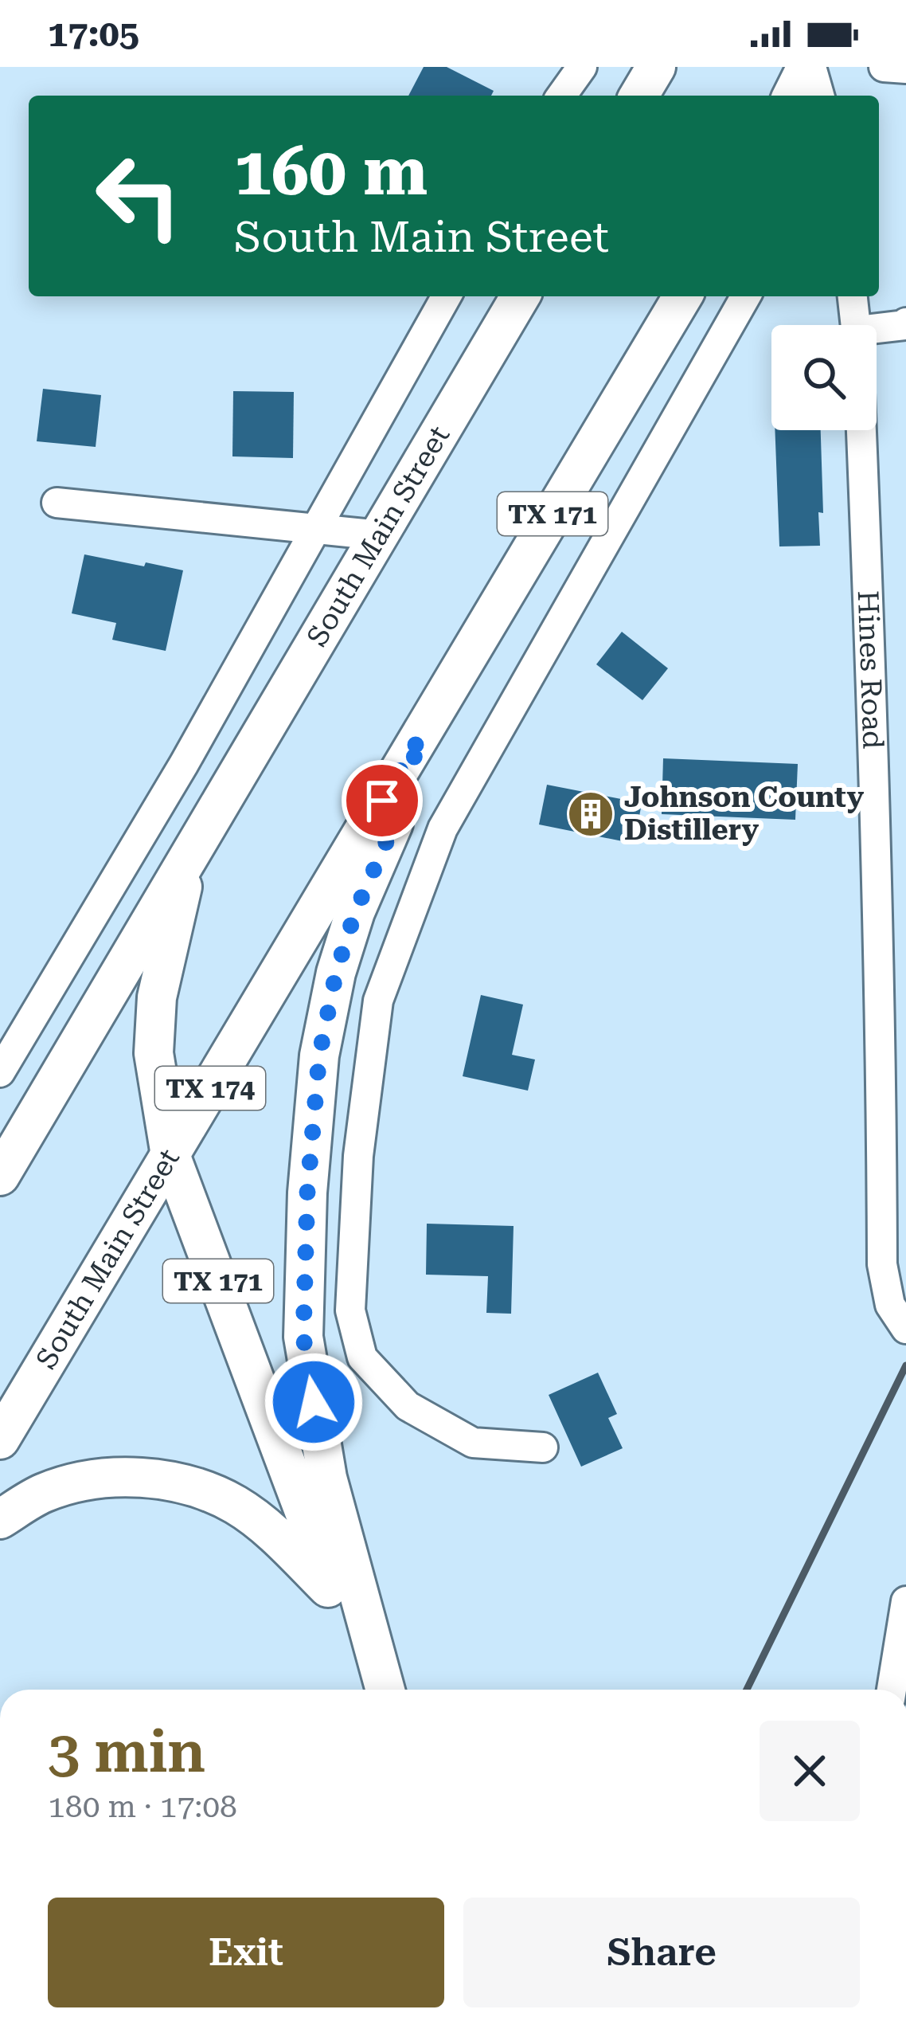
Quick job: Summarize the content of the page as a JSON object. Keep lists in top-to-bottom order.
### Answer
{
  "streets": {
    "main road": ["TX 171", "South Main Street", "TX 174"],
    "street": ["Hines Road"]
  },
  "crossings": [
    ["TX 171", "South Main Street"]
  ],
  "places": {
    "building": ["Johnson County Distillery"]
  },
  "page": {
    "status": "17:05",
    "turn": ["160 m", "South Main Street"],
    "heading": ["3 min", "180 m · 17:08"],
    "buttons": ["Exit", "Share"]
  }
}
